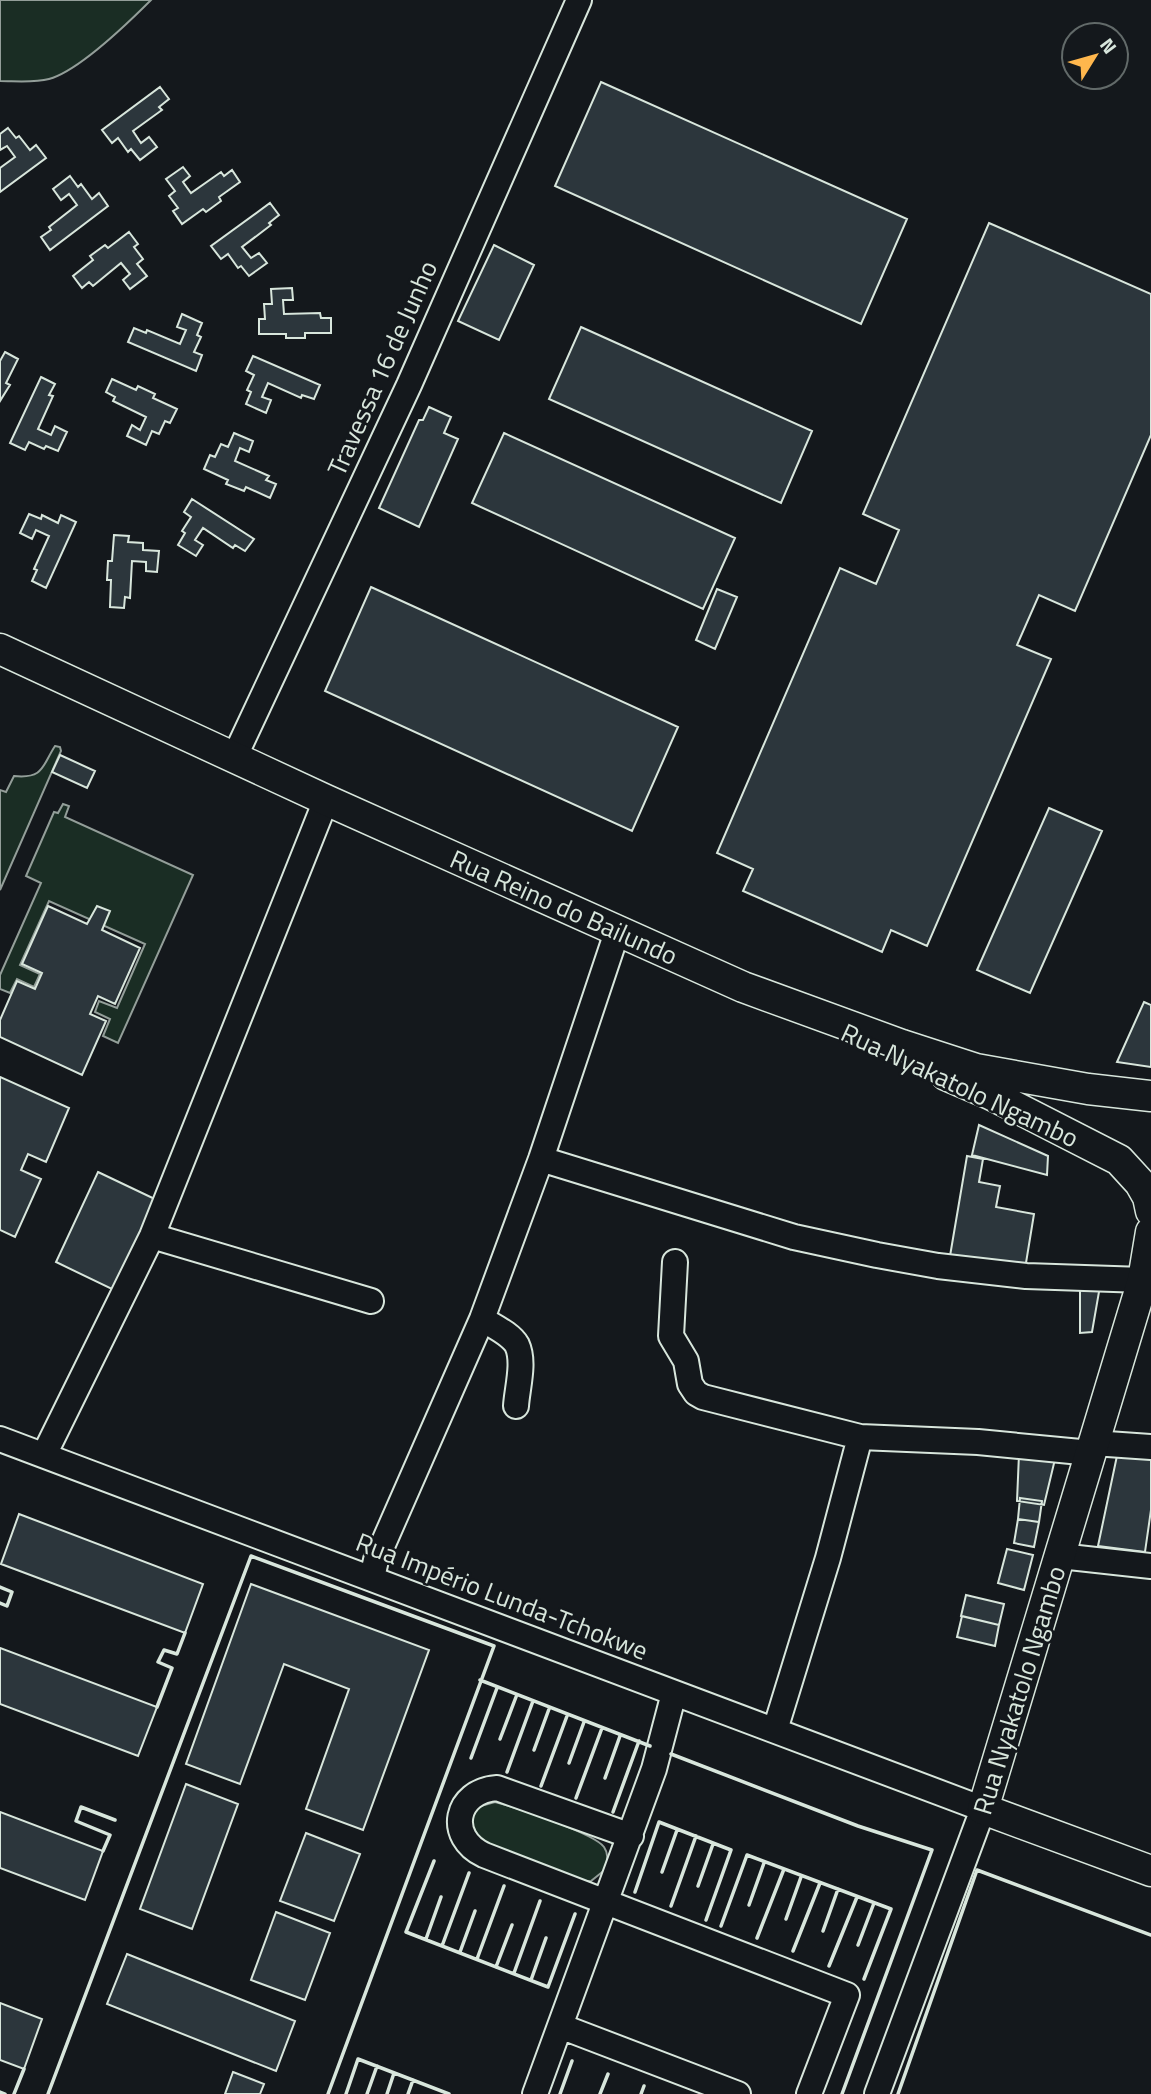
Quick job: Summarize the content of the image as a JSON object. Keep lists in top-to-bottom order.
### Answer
{
  "streets": {
    "main road": ["Rua Reino do Bailundo", "Rua Nyakatolo Ngambo"],
    "street": ["Travessa 16 de Junho", "Rua Império Lunda-Tchokwe"]
  },
  "crossings": [
    ["Travessa 16 de Junho", "Rua Reino do Bailundo"],
    ["Rua Reino do Bailundo", "Rua Nyakatolo Ngambo"],
    ["Rua Nyakatolo Ngambo", "Rua Império Lunda-Tchokwe"]
  ],
  "north": "top right"
}
